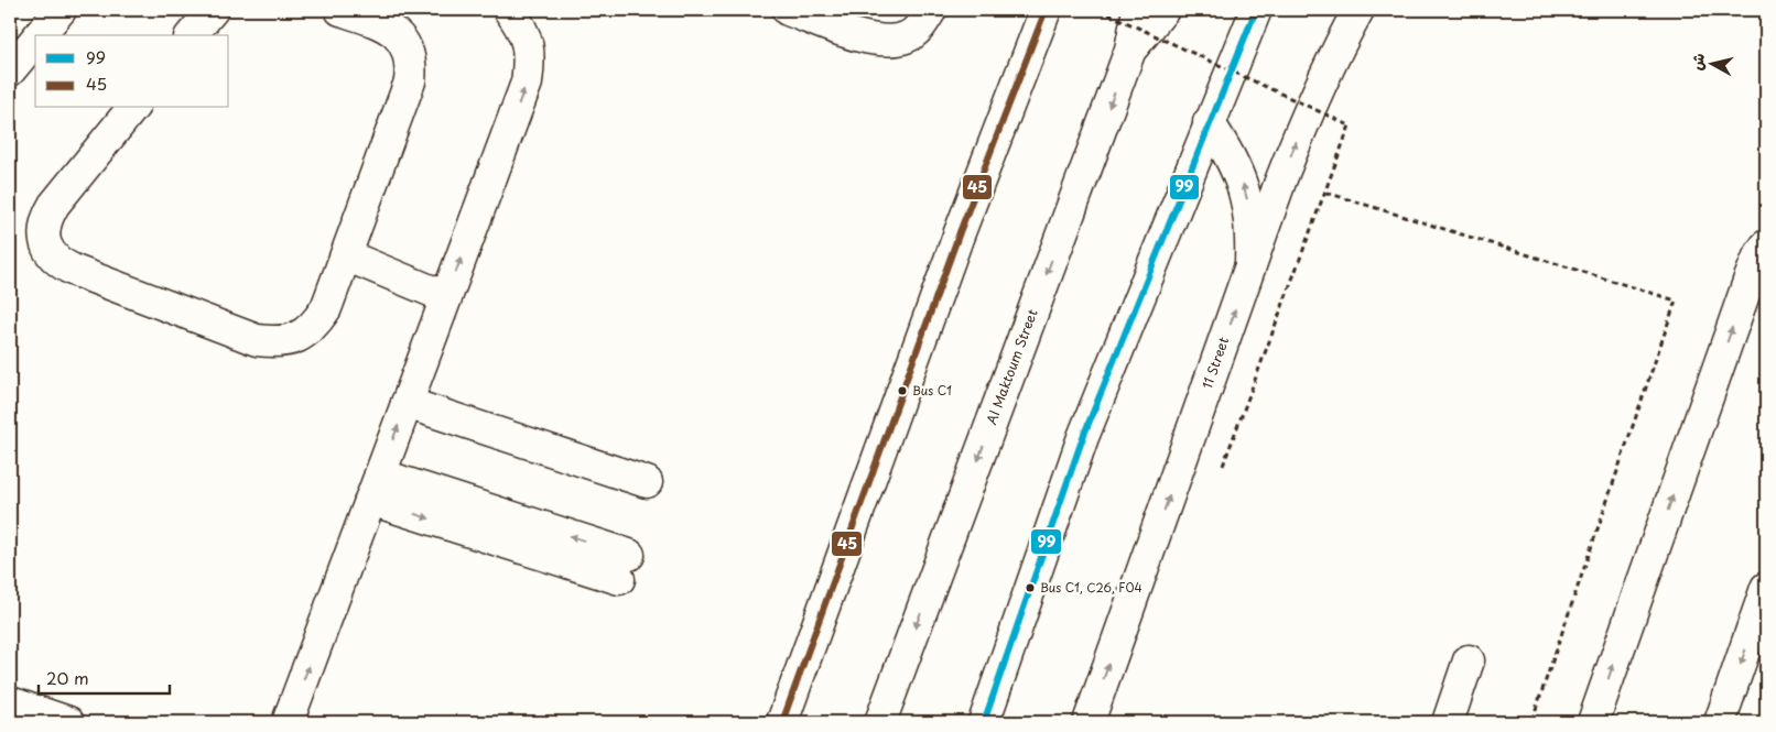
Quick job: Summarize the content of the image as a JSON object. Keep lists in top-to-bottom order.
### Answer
{
  "streets": {
    "street": ["11 Street", "Al Maktoum Street"]
  },
  "places": ["Bus C1", "Bus C1, C26, F04"],
  "lines": ["transit line 99", "transit line 45"],
  "legend": ["99", "45"],
  "scale_bar": "20 m",
  "north": "left"
}
